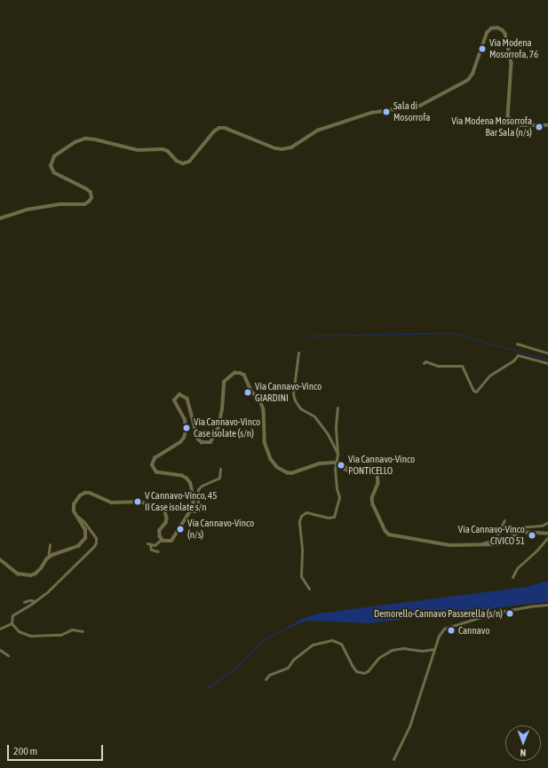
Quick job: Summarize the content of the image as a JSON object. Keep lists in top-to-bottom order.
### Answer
{
  "places": [
    "Via Modena Mosorrofa, 76",
    "Sala di Mosorrofa",
    "Via Modena Mosorrofa Bar Sala (n/s)",
    "Via Cannavo-Vinco GIARDINI",
    "Via Cannavo-Vinco Case isolate (s/n)",
    "Via Cannavo-Vinco PONTICELLO",
    "V Cannavo-Vinco, 45 II Case isolate s/n",
    "Via Cannavo-Vinco (n/s)",
    "Via Cannavo-Vinco CIVICO 51",
    "Demorello-Cannavo Passerella (s/n)",
    "Cannavo"
  ],
  "scale_bar": "200 m",
  "north": "bottom"
}
